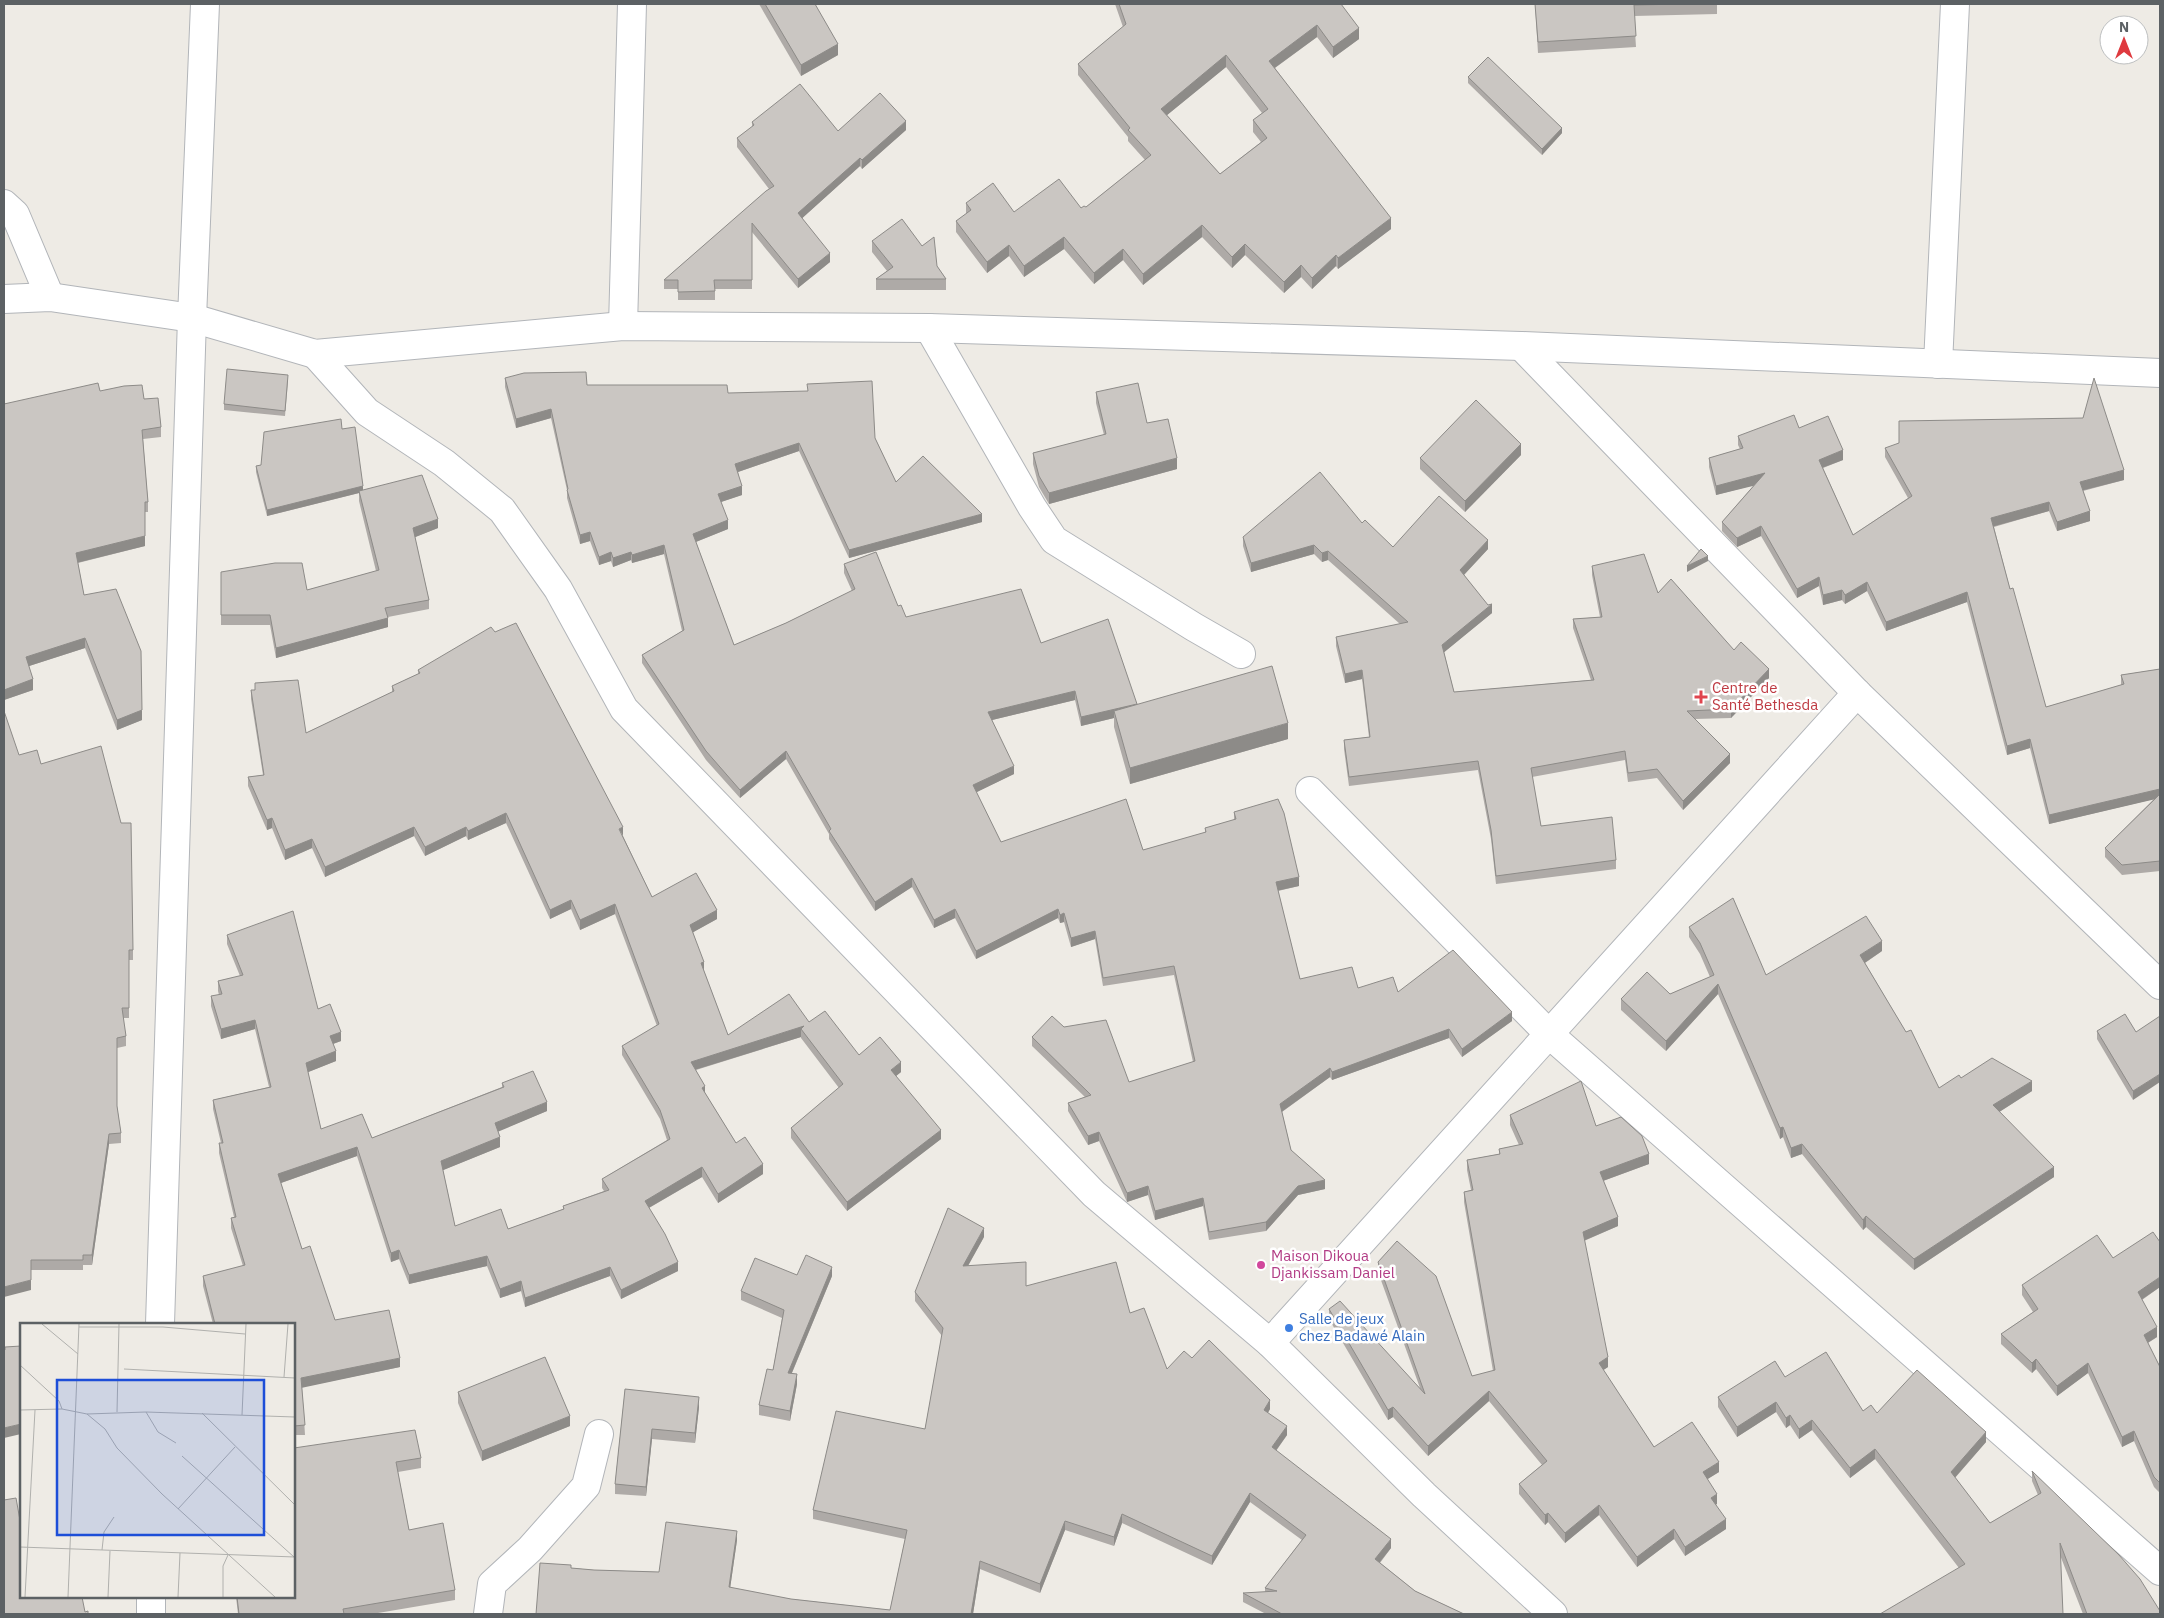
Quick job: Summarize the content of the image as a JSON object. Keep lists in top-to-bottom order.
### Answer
{
  "places": {
    "health": ["Centre de Santé Bethesda"],
    "other": ["Maison Dikoua Djankissam Daniel", "Salle de jeux chez Badawé Alain"]
  },
  "north": "top"
}
